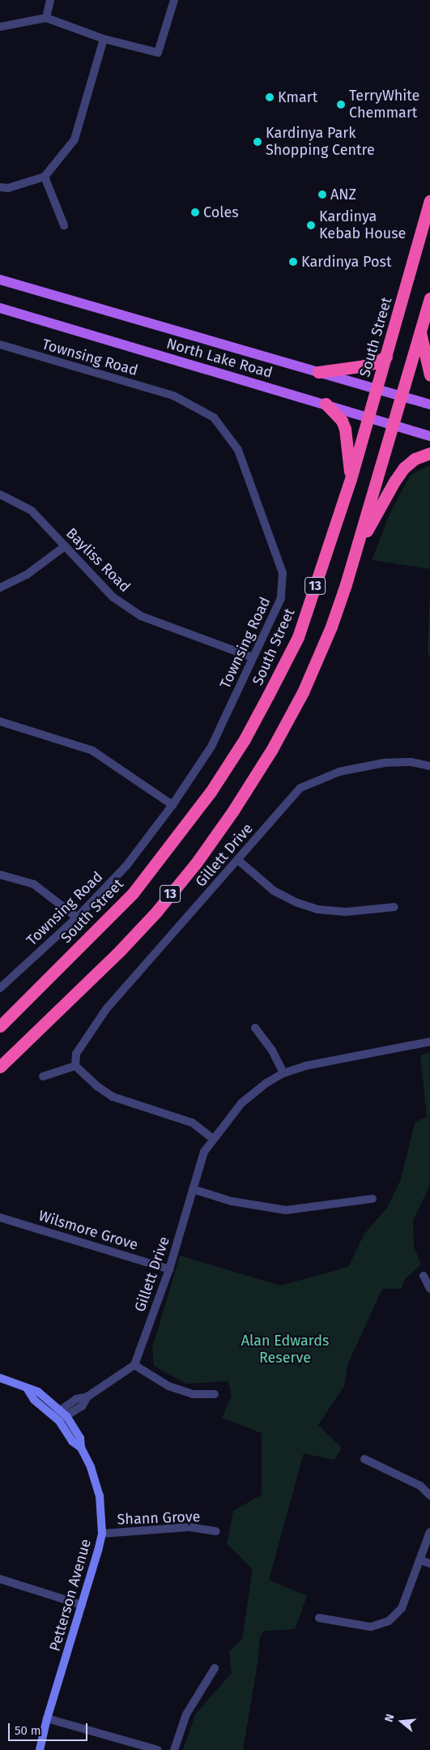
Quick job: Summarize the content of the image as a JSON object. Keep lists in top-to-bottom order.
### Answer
{
  "streets": {
    "highway": ["South Street", "13"],
    "main road": ["North Lake Road"],
    "street": [
      "Townsing Road",
      "Bayliss Road",
      "Gillett Drive",
      "Wilsmore Grove",
      "Shann Grove",
      "Petterson Avenue"
    ]
  },
  "crossings": [
    ["South Street", "North Lake Road"],
    ["Townsing Road", "Bayliss Road"],
    ["North Lake Road", "13"],
    ["Gillett Drive", "Wilsmore Grove"],
    ["Shann Grove", "Petterson Avenue"]
  ],
  "parks": ["Alan Edwards Reserve"],
  "places": [
    "Kmart",
    "TerryWhite Chemmart",
    "Kardinya Park Shopping Centre",
    "ANZ",
    "Coles",
    "Kardinya Kebab House",
    "Kardinya Post"
  ],
  "scale_bar": "50 m",
  "north": "left"
}
